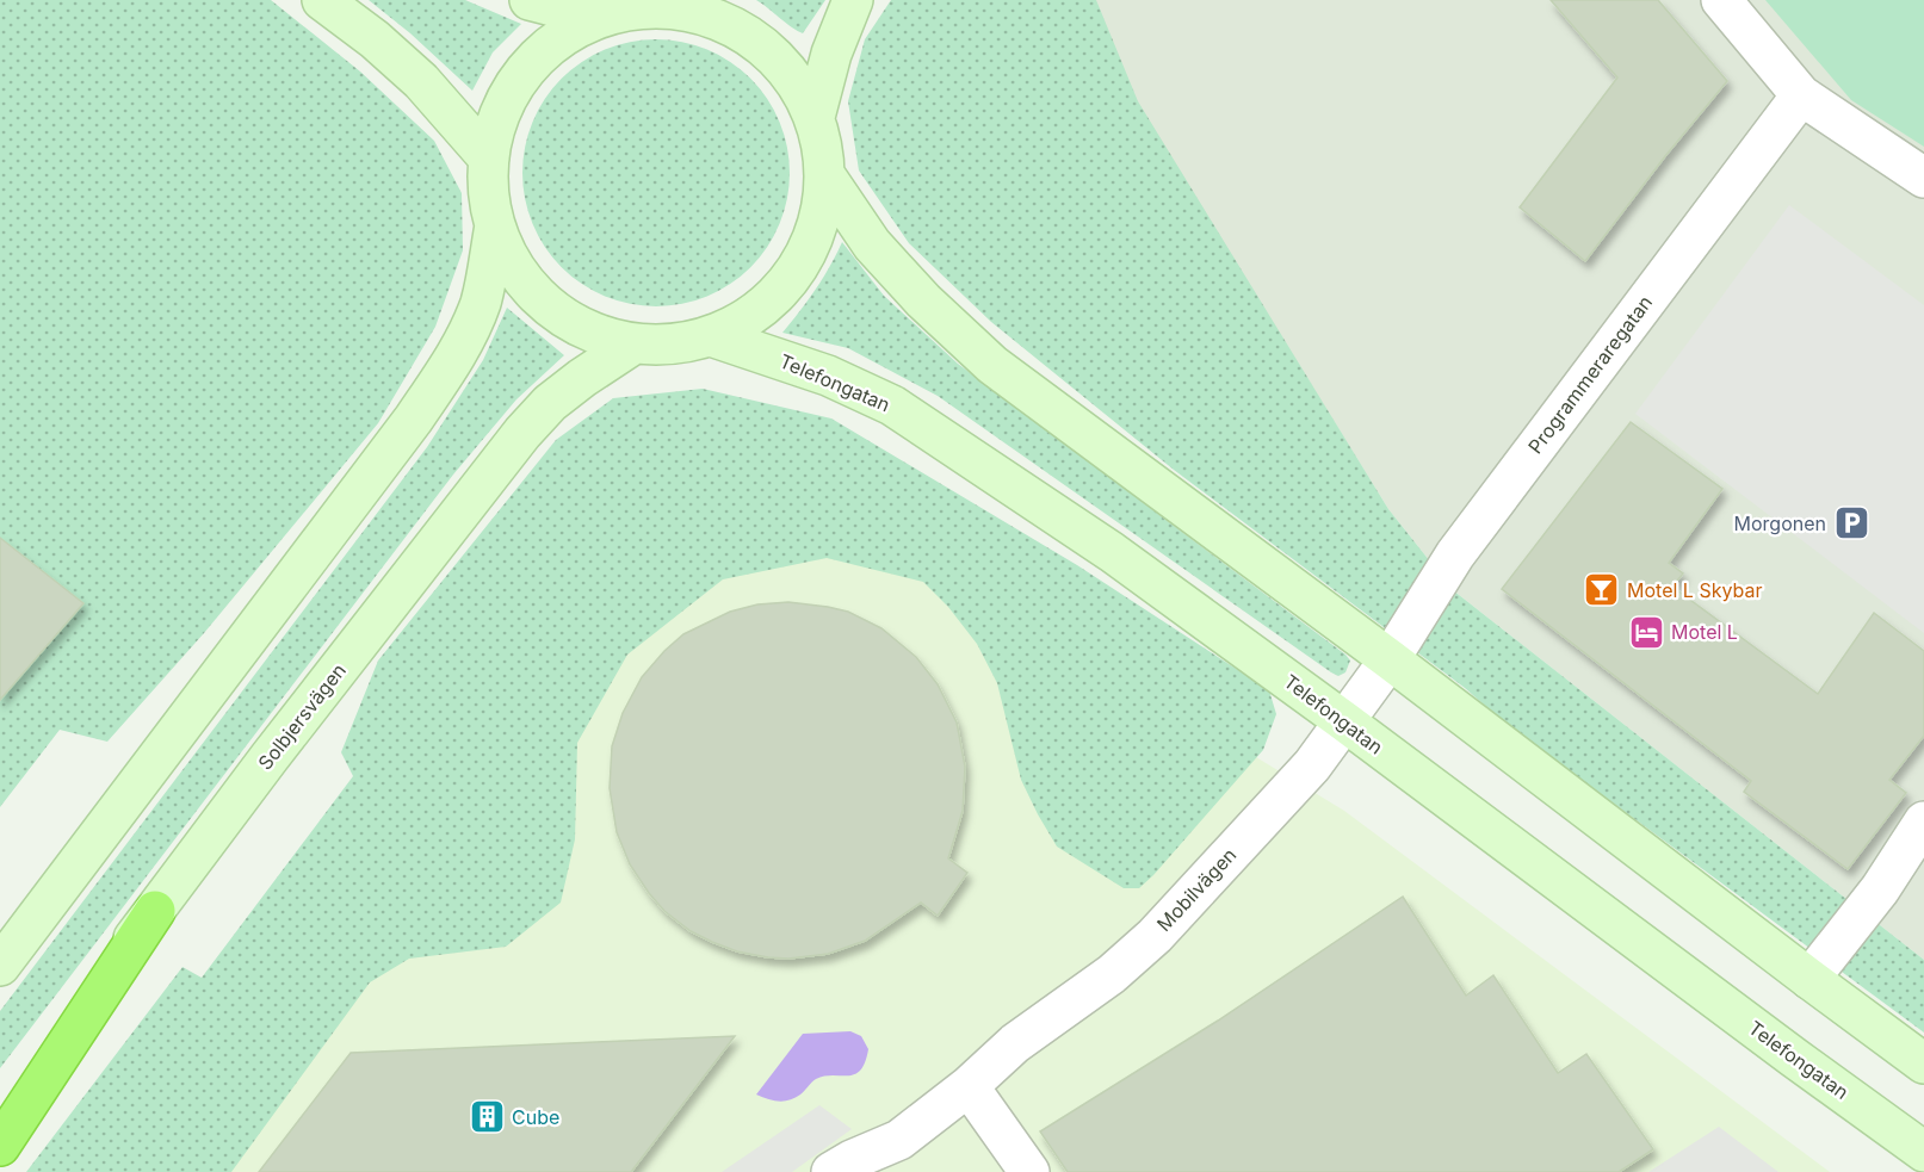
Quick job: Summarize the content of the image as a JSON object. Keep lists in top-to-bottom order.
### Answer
{
  "streets": {
    "main road": ["Telefongatan", "Solbjersvägen"],
    "street": ["Programmeraregatan", "Mobilvägen"]
  },
  "crossings": [
    ["Programmeraregatan", "Mobilvägen"],
    ["Telefongatan", "Mobilvägen"]
  ],
  "places": {
    "parking": ["Morgonen"],
    "bar": ["Motel L Skybar"],
    "hotel": ["Motel L"],
    "building": ["Cube"]
  }
}
